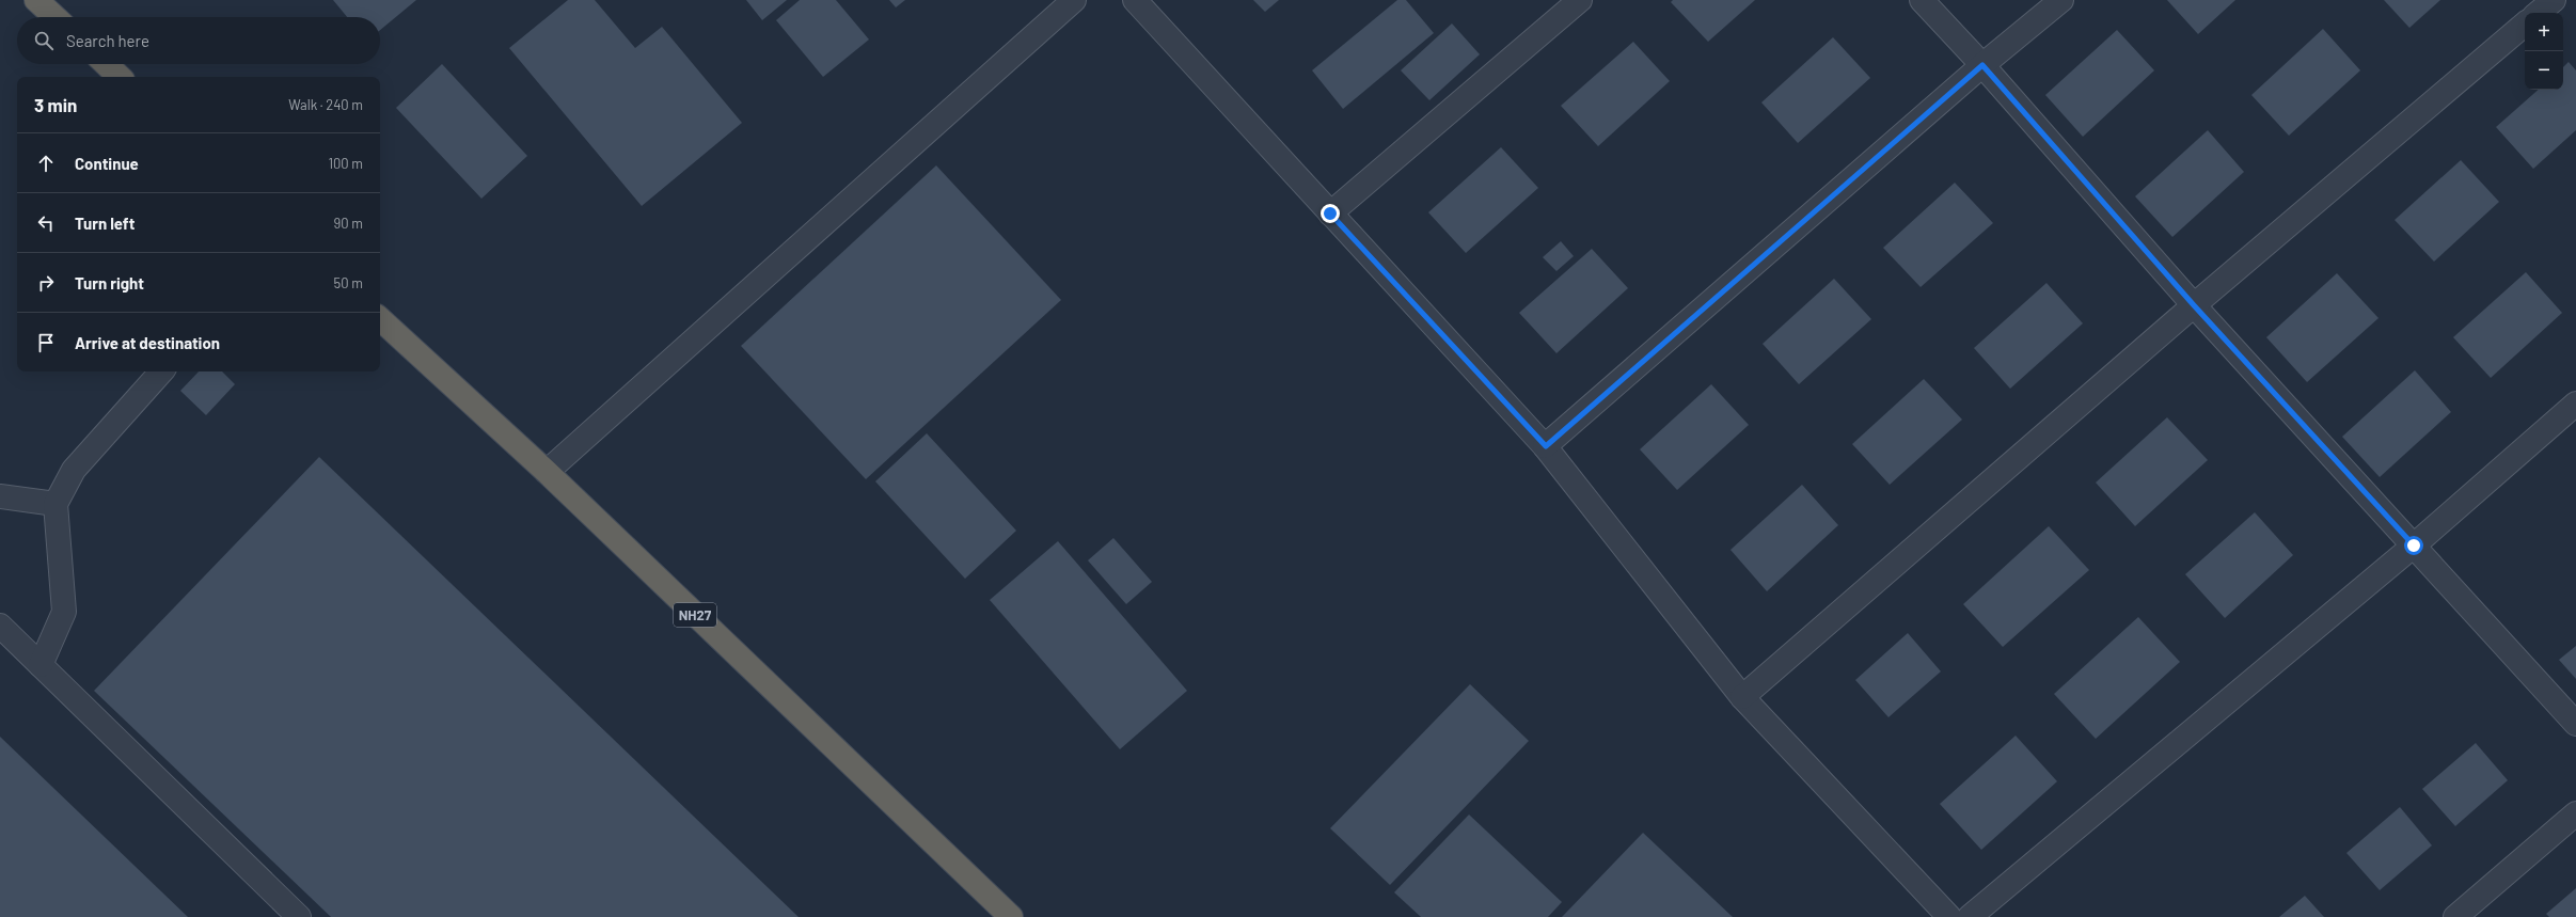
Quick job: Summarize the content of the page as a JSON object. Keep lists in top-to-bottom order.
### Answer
{
  "streets": {
    "highway": ["NH27"]
  },
  "page": {
    "map_buttons": ["+", "−"],
    "search": "Search here",
    "heading": ["3 min", "Walk · 240 m"],
    "list": [
      ["Continue", "100 m"],
      ["Turn left", "90 m"],
      ["Turn right", "50 m"],
      "Arrive at destination"
    ]
  }
}
